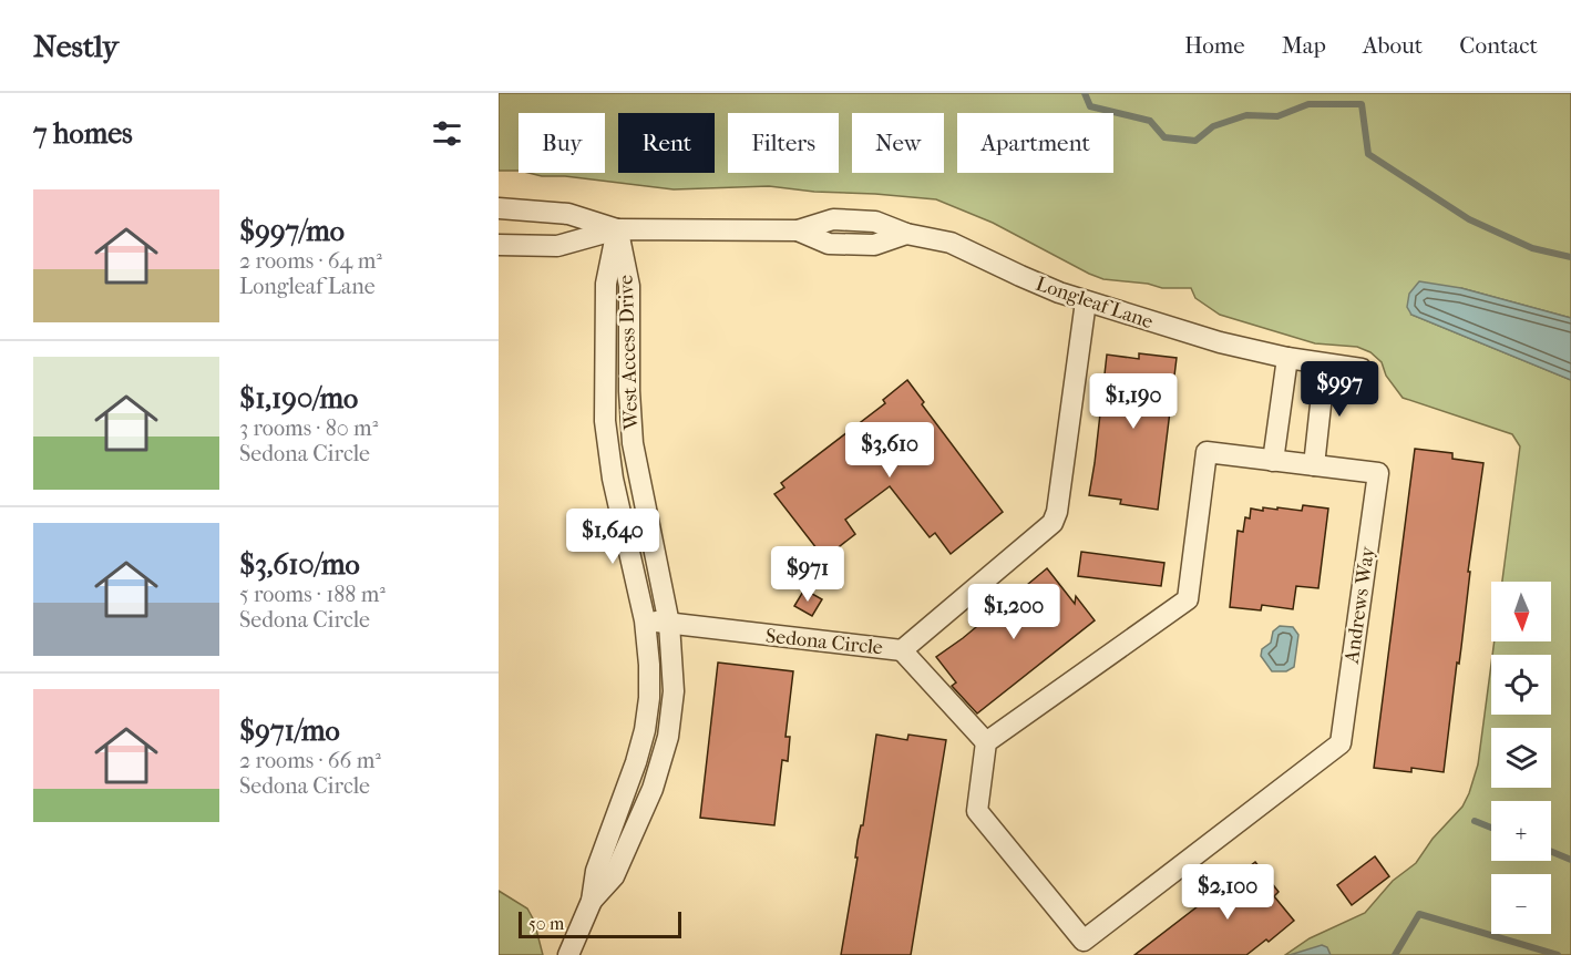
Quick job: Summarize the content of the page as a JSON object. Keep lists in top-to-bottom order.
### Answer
{
  "streets": {
    "street": [
      "Longleaf Lane",
      "West Access Drive",
      "Andrews Way",
      "Sedona Circle"
    ]
  },
  "crossings": [
    ["Longleaf Lane", "West Access Drive"],
    ["Longleaf Lane", "Sedona Circle"],
    ["West Access Drive", "Sedona Circle"]
  ],
  "scale_bar": "50 m",
  "north": "bottom",
  "page": {
    "header": "Nestly",
    "nav": [
      "Home",
      "Map",
      "About",
      "Contact"
    ],
    "heading": "7 homes",
    "chip": [
      "Buy",
      "Rent",
      "Filters",
      "New",
      "Apartment"
    ],
    "list": [
      {
        "name": "$997/mo",
        "note": "2 rooms · 64 m² · Longleaf Lane"
      },
      {
        "name": "$1,190/mo",
        "note": "3 rooms · 80 m² · Sedona Circle"
      },
      {
        "name": "$3,610/mo",
        "note": "5 rooms · 188 m² · Sedona Circle"
      },
      {
        "name": "$971/mo",
        "note": "2 rooms · 66 m² · Sedona Circle"
      }
    ],
    "price": [
      "$997",
      "$1,190",
      "$3,610",
      "$1,640",
      "$971",
      "$1,200",
      "$2,100"
    ],
    "map_buttons": ["+", "−"],
    "scale": "50 m"
  }
}
